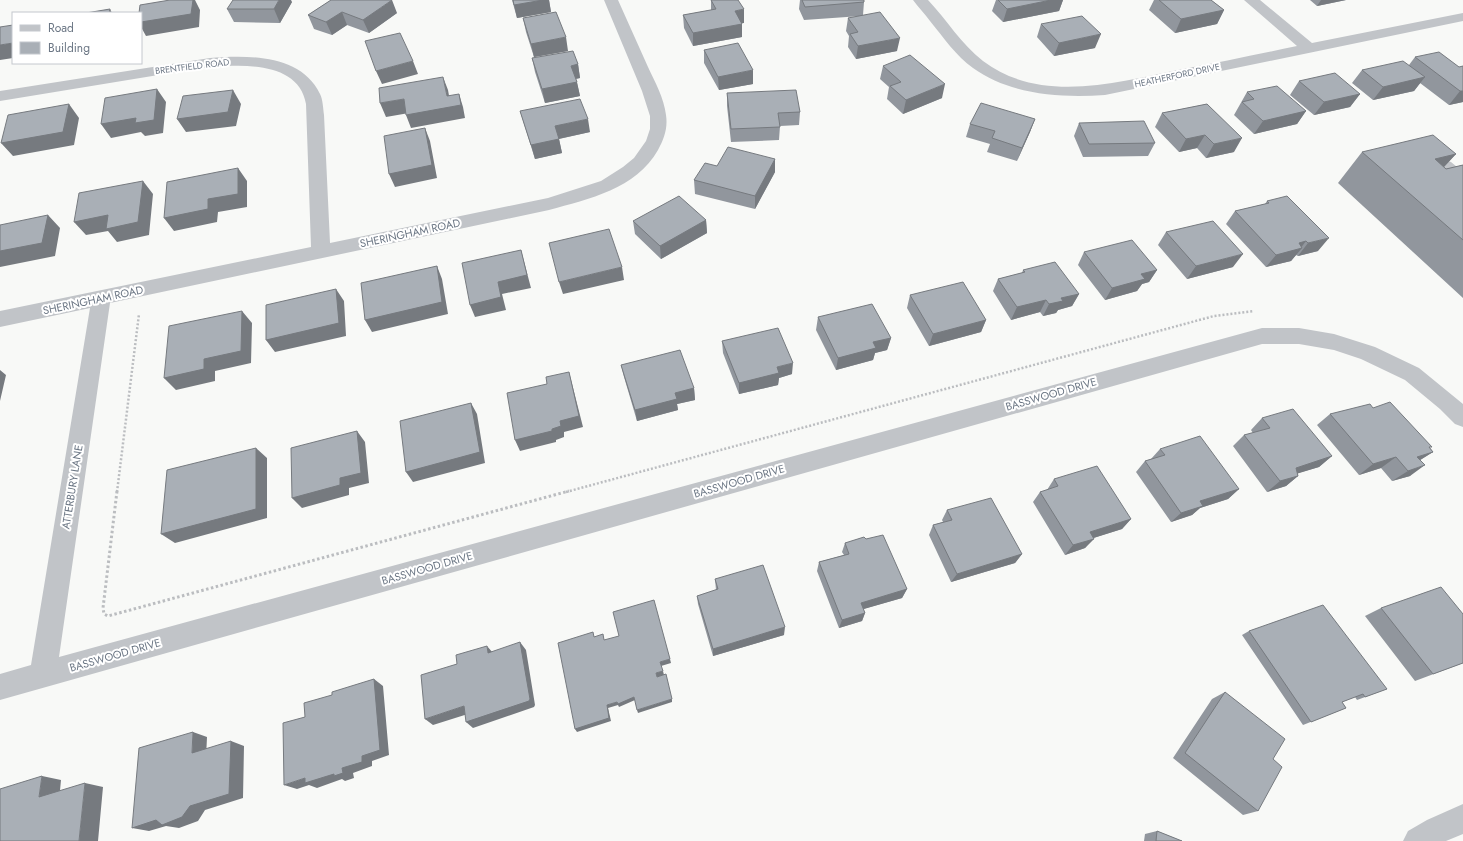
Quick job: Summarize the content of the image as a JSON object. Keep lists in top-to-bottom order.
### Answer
{
  "streets": {
    "street": [
      "BRENTFIELD ROAD",
      "HEATHERFORD DRIVE",
      "SHERINGHAM ROAD",
      "BASSWOOD DRIVE",
      "ATTERBURY LANE"
    ]
  },
  "crossings": [
    ["BRENTFIELD ROAD", "SHERINGHAM ROAD"],
    ["SHERINGHAM ROAD", "ATTERBURY LANE"],
    ["BASSWOOD DRIVE", "ATTERBURY LANE"]
  ],
  "legend": ["Road", "Building"]
}
